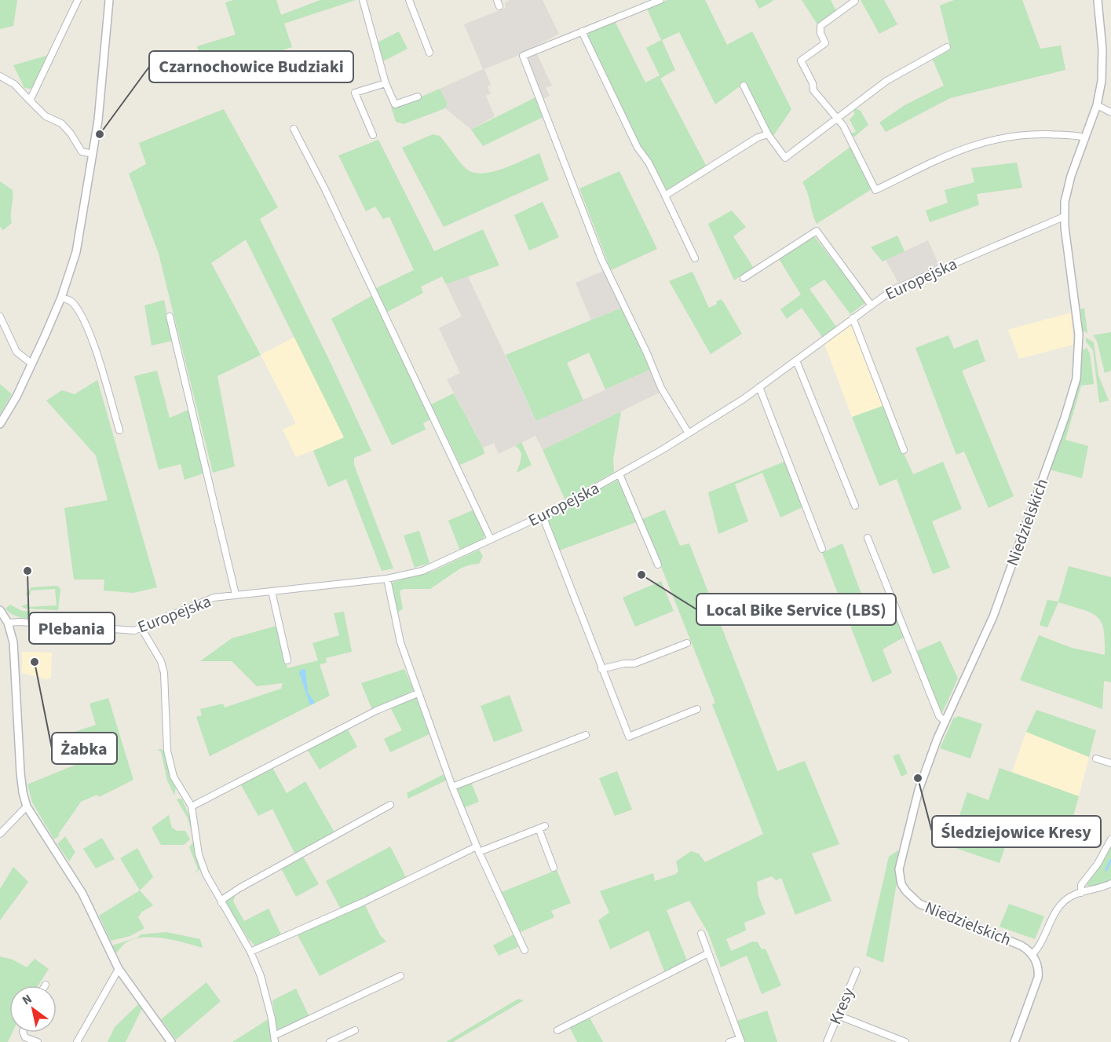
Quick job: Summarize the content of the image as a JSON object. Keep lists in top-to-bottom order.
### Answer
{
  "streets": {
    "street": ["Europejska", "Niedzielskich", "Kresy"]
  },
  "crossings": [
    ["Europejska", "Niedzielskich"]
  ],
  "places": [
    "Czarnochowice Budziaki",
    "Plebania",
    "Local Bike Service (LBS)",
    "Żabka",
    "Śledziejowice Kresy"
  ],
  "north": "top left"
}
